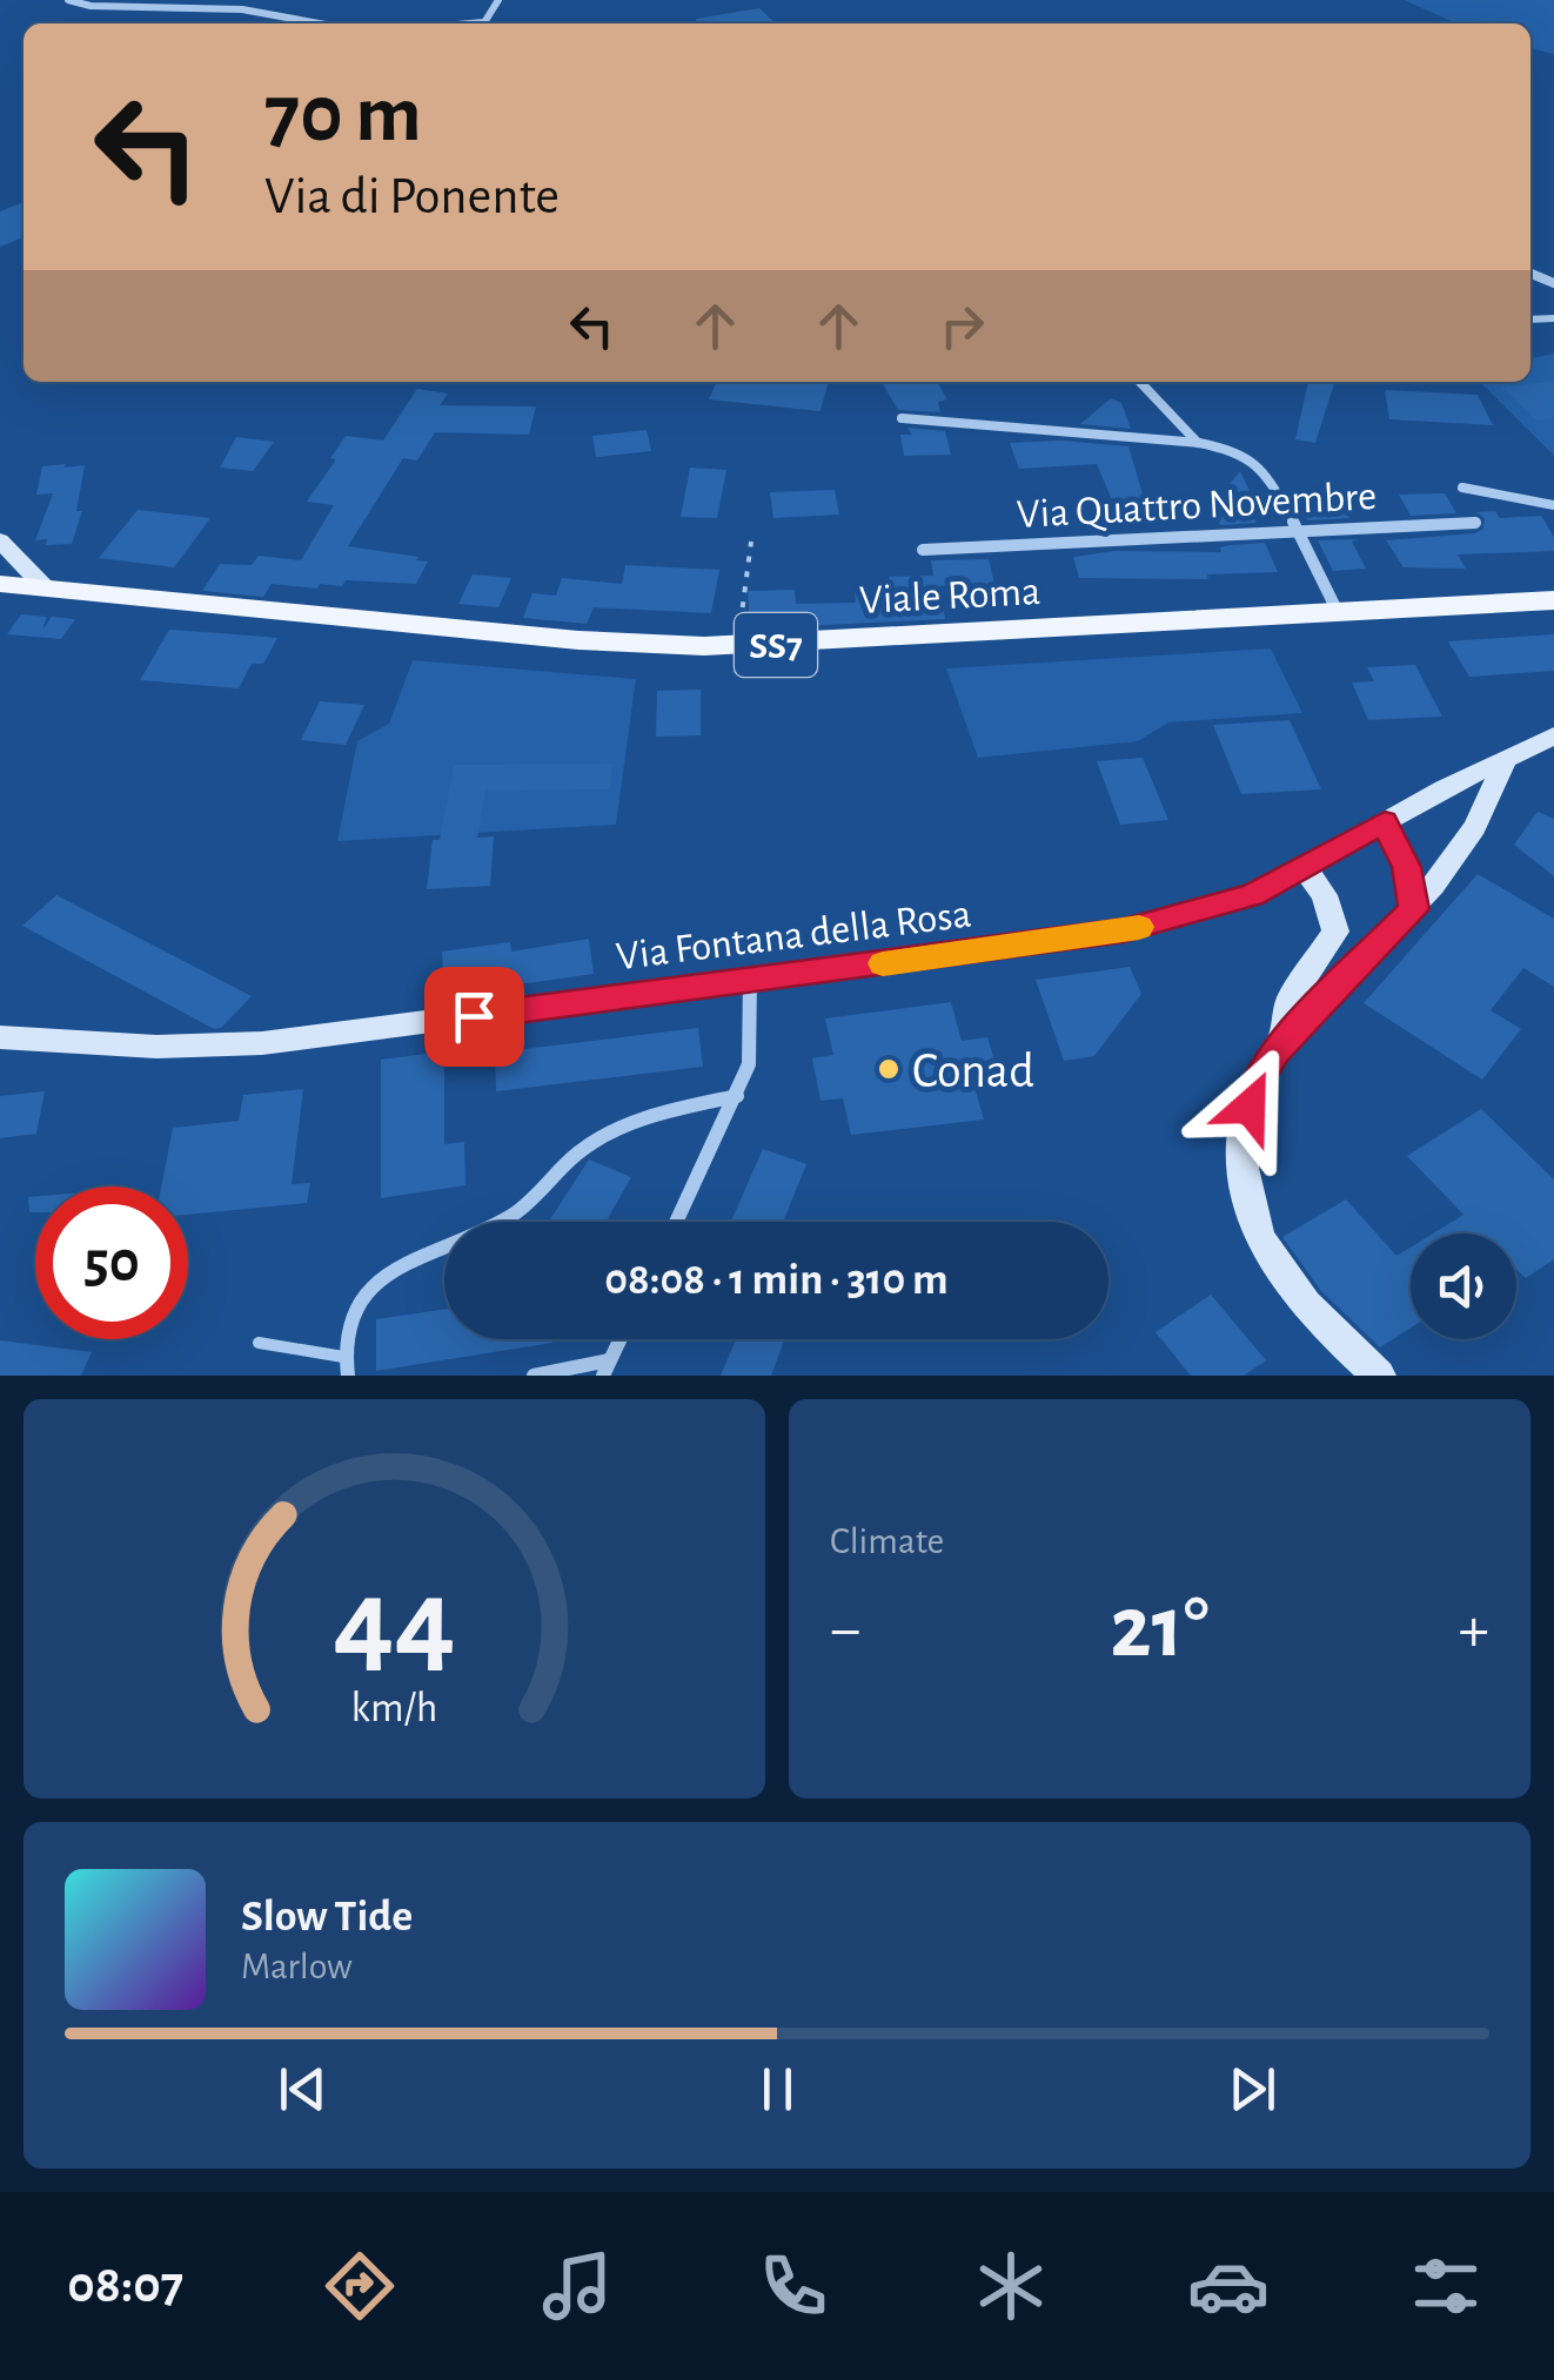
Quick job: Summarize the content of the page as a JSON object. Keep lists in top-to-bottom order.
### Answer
{
  "streets": {
    "main road": ["Viale Roma", "SS7", "Via Fontana della Rosa"],
    "street": ["Via Quattro Novembre"]
  },
  "places": ["Conad"],
  "page": {
    "turn": ["70 m", "Via di Ponente"],
    "limit": "50",
    "trip": "08:08 · 1 min · 310 m",
    "tile": "Climate",
    "heat": ["−", "21°", "+"],
    "song": ["Slow Tide", "Marlow"],
    "tabs": "08:07",
    "gauge": ["44", "km/h"]
  }
}
